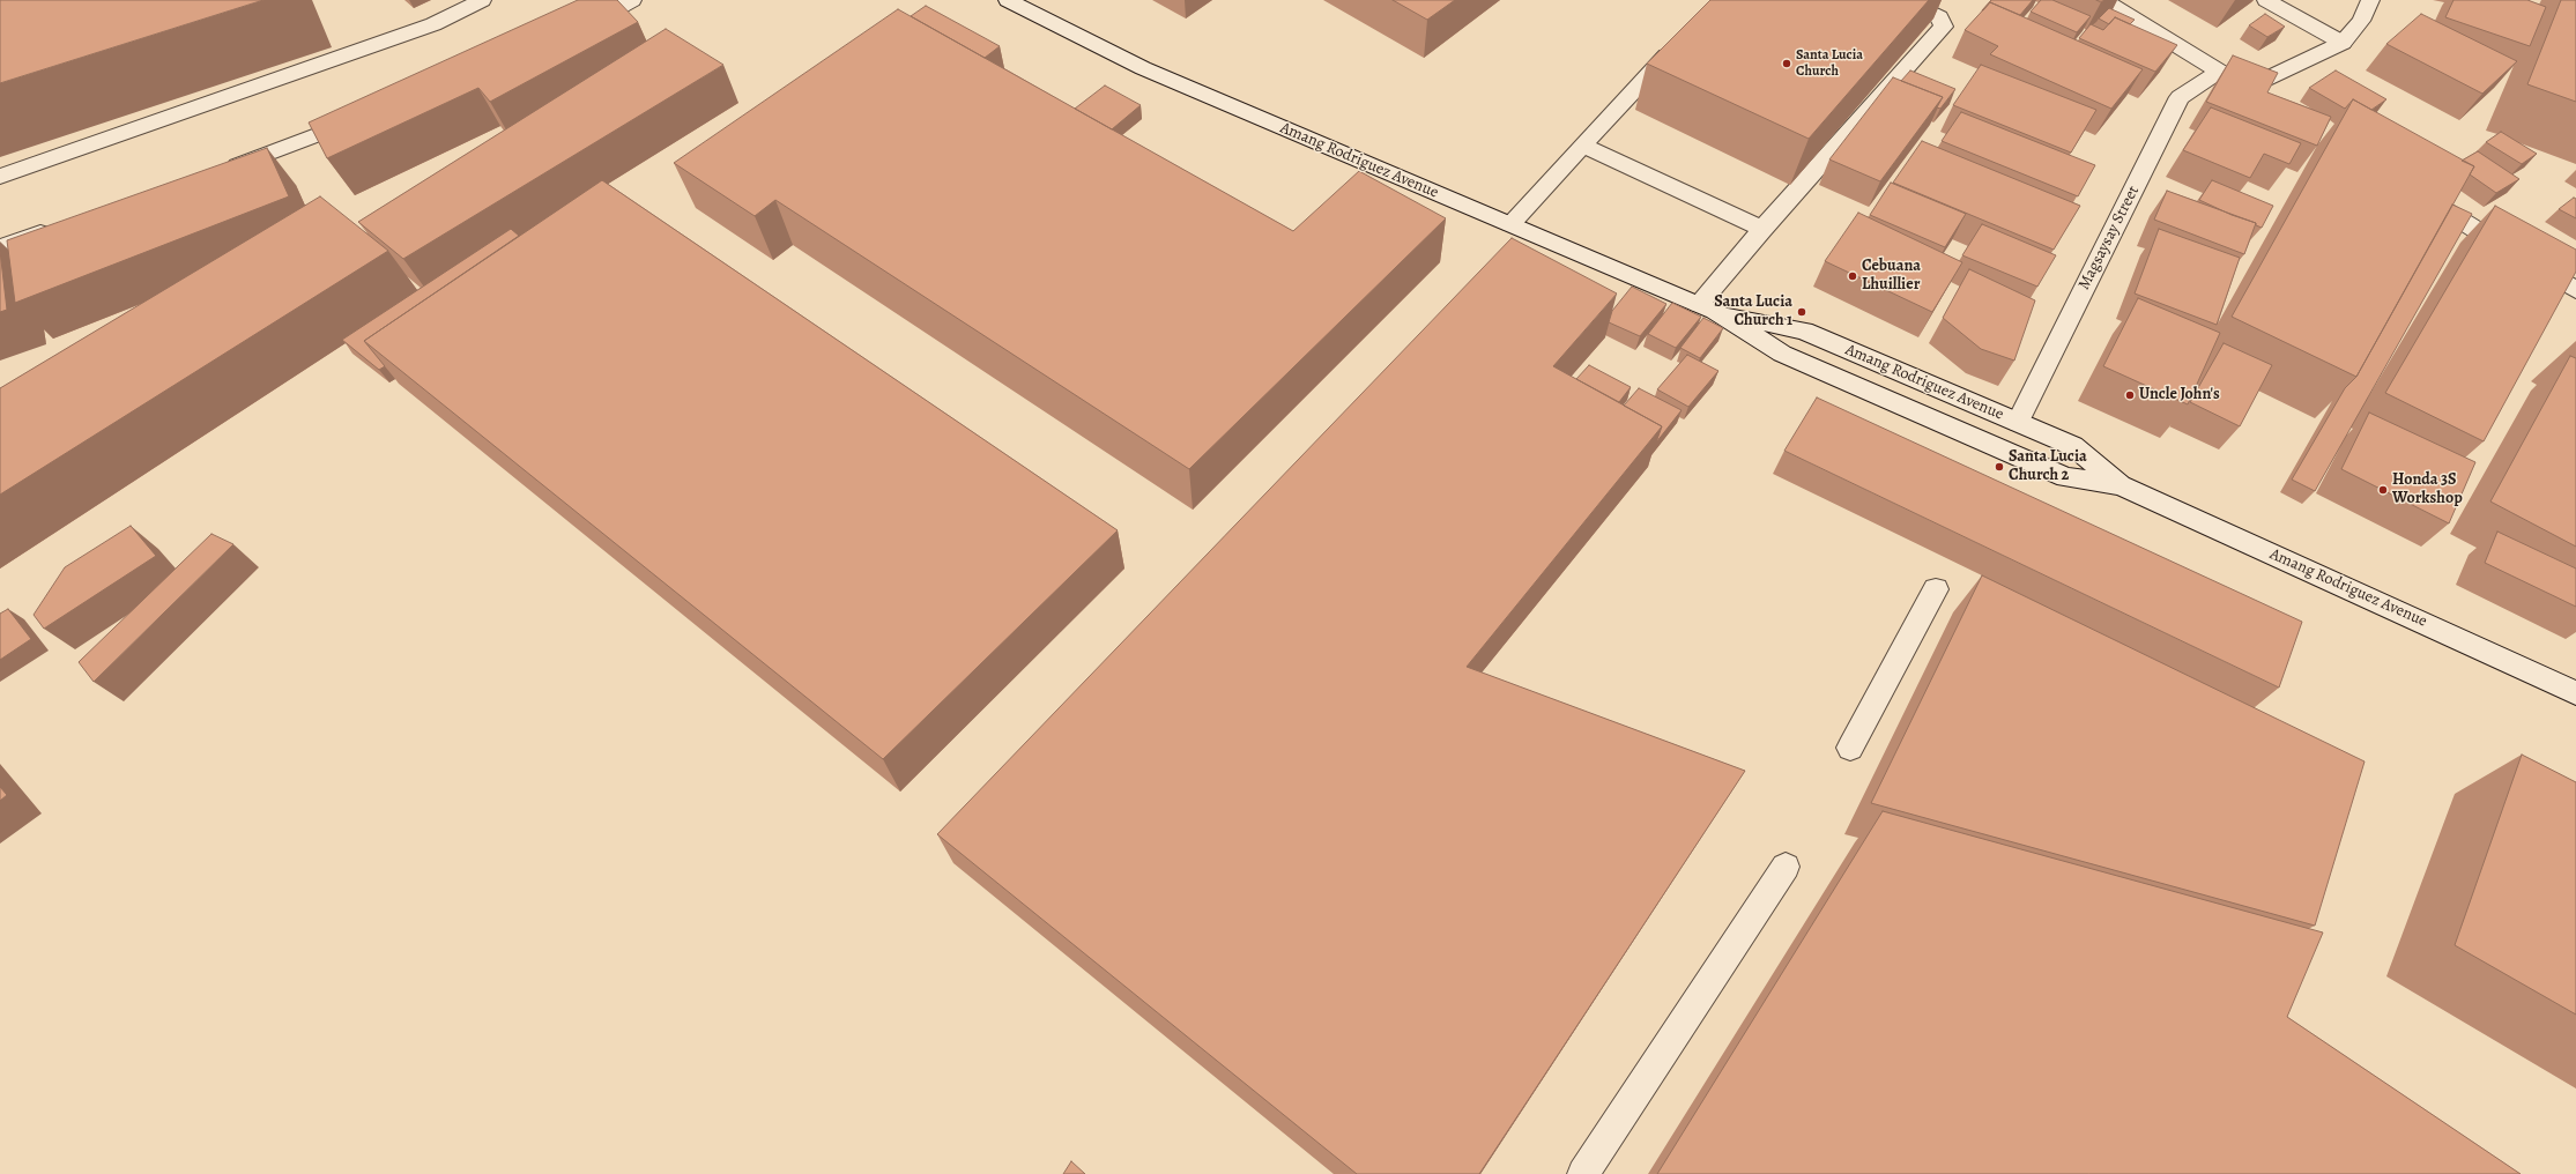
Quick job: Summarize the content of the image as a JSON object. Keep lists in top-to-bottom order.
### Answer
{
  "streets": {
    "main road": ["Amang Rodriguez Avenue", "Magsaysay Street"]
  },
  "crossings": [
    ["Amang Rodriguez Avenue", "Magsaysay Street"]
  ],
  "places": [
    "Santa Lucia Church",
    "Cebuana Lhuillier",
    "Santa Lucia Church 1",
    "Uncle John's",
    "Santa Lucia Church 2",
    "Honda 3S Workshop"
  ]
}
